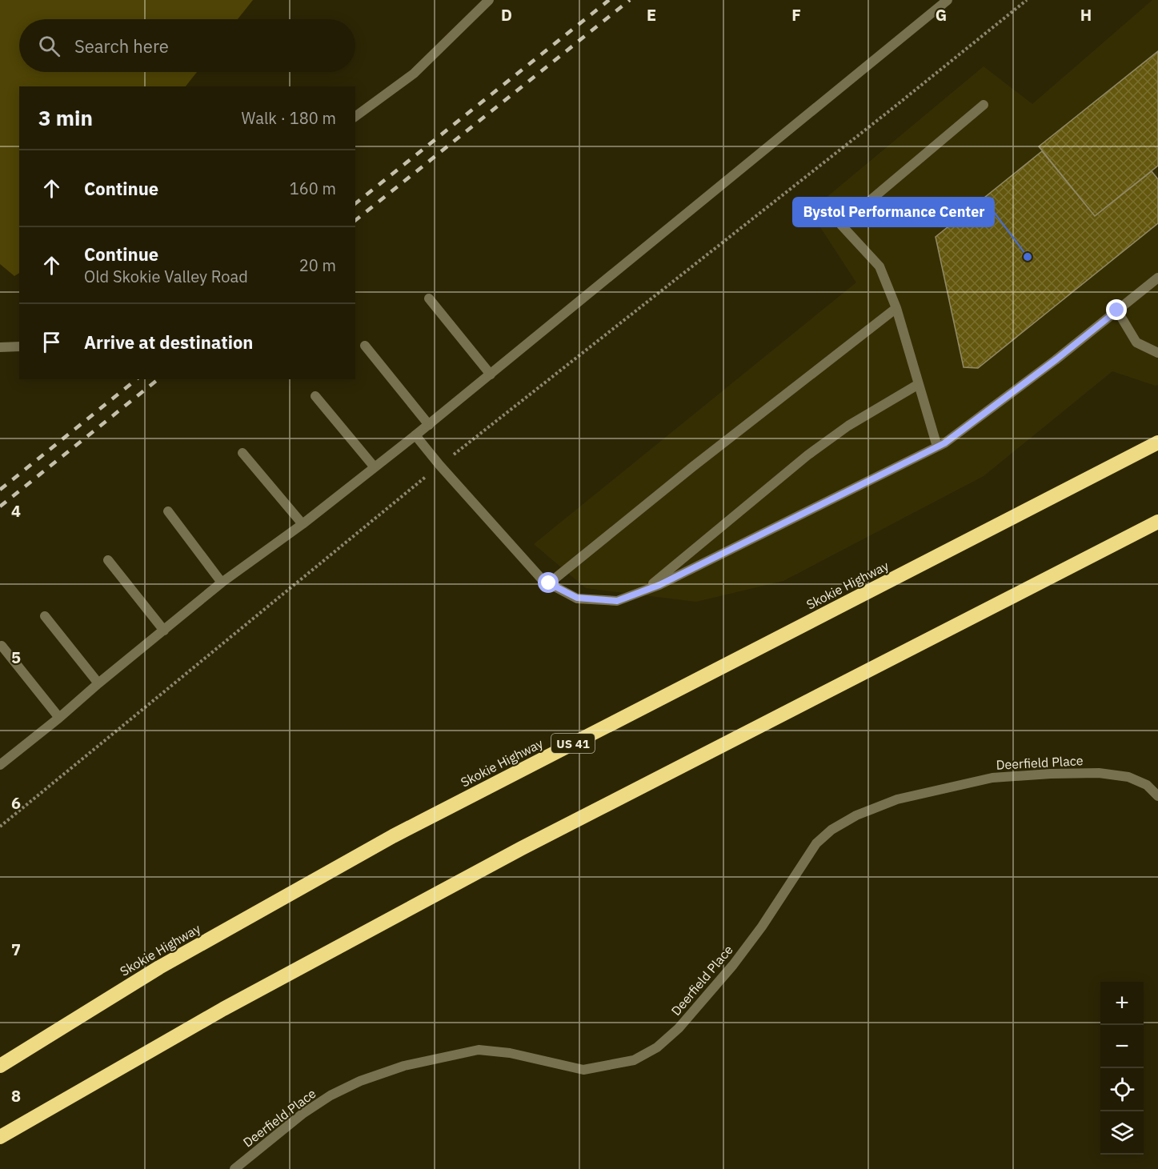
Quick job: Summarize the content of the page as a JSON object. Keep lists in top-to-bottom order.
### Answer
{
  "streets": {
    "highway": ["Skokie Highway", "US 41"],
    "street": ["Deerfield Place"]
  },
  "places": ["Bystol Performance Center"],
  "page": {
    "search": "Search here",
    "heading": ["3 min", "Walk · 180 m"],
    "list": [
      ["Continue", "160 m"],
      ["Continue", "Old Skokie Valley Road", "20 m"],
      "Arrive at destination"
    ],
    "map_buttons": ["+", "−"]
  },
  "grid": {
    "columns": [
      "D",
      "E",
      "F",
      "G",
      "H"
    ],
    "rows": [
      "4",
      "5",
      "6",
      "7",
      "8"
    ]
  }
}
